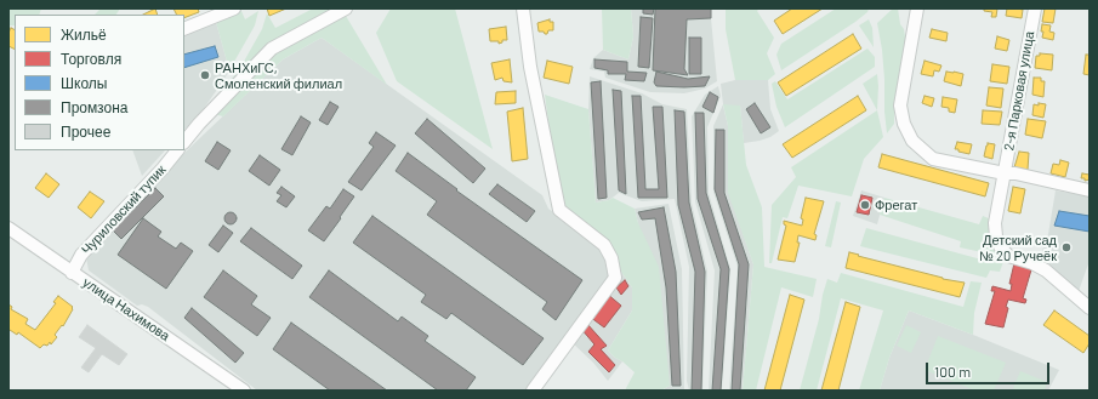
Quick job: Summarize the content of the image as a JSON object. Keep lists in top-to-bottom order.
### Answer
{
  "streets": {
    "street": ["2-я Парковая улица", "Чуриловский тупик", "улица Нахимова"]
  },
  "crossings": [
    ["Чуриловский тупик", "улица Нахимова"]
  ],
  "places": ["РАНХиГС, Смоленский филиал", "Фрегат", "Детский сад № 20 Ручеёк"],
  "legend": [
    "Жильё",
    "Торговля",
    "Школы",
    "Промзона",
    "Прочее"
  ],
  "scale_bar": "100 m"
}
